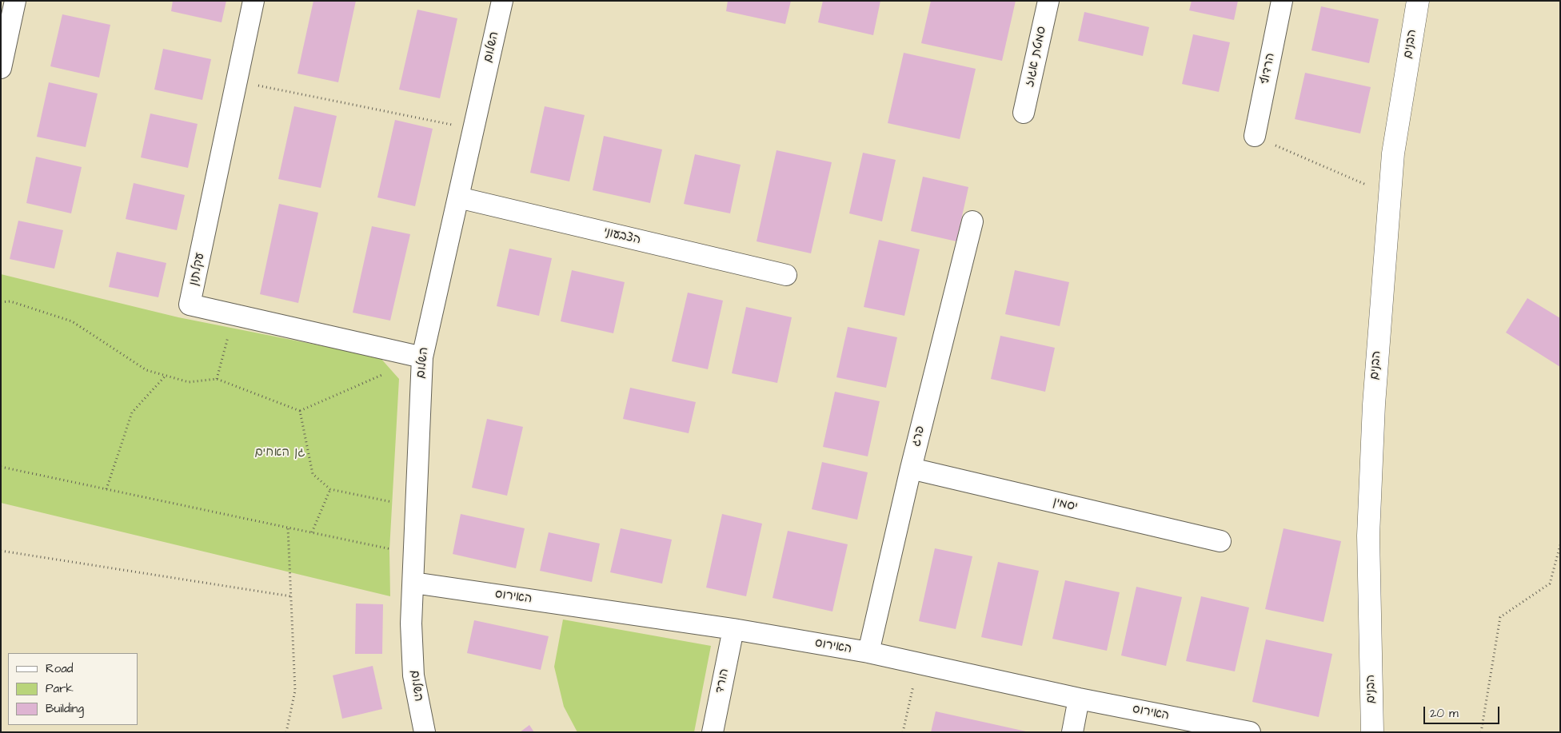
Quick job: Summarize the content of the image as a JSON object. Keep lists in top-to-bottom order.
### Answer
{
  "streets": {
    "street": [
      "הבנים",
      "השלום",
      "סמטת אגוז",
      "הרדוף",
      "הצבעוני",
      "עקלתון",
      "פרג",
      "יסמין",
      "האירוס",
      "הורד"
    ]
  },
  "crossings": [
    ["השלום", "הצבעוני"],
    ["השלום", "עקלתון"],
    ["השלום", "האירוס"],
    ["פרג", "יסמין"],
    ["פרג", "האירוס"],
    ["האירוס", "הורד"]
  ],
  "parks": ["גן האחים"],
  "legend": ["Road", "Park", "Building"],
  "scale_bar": "20 m"
}
